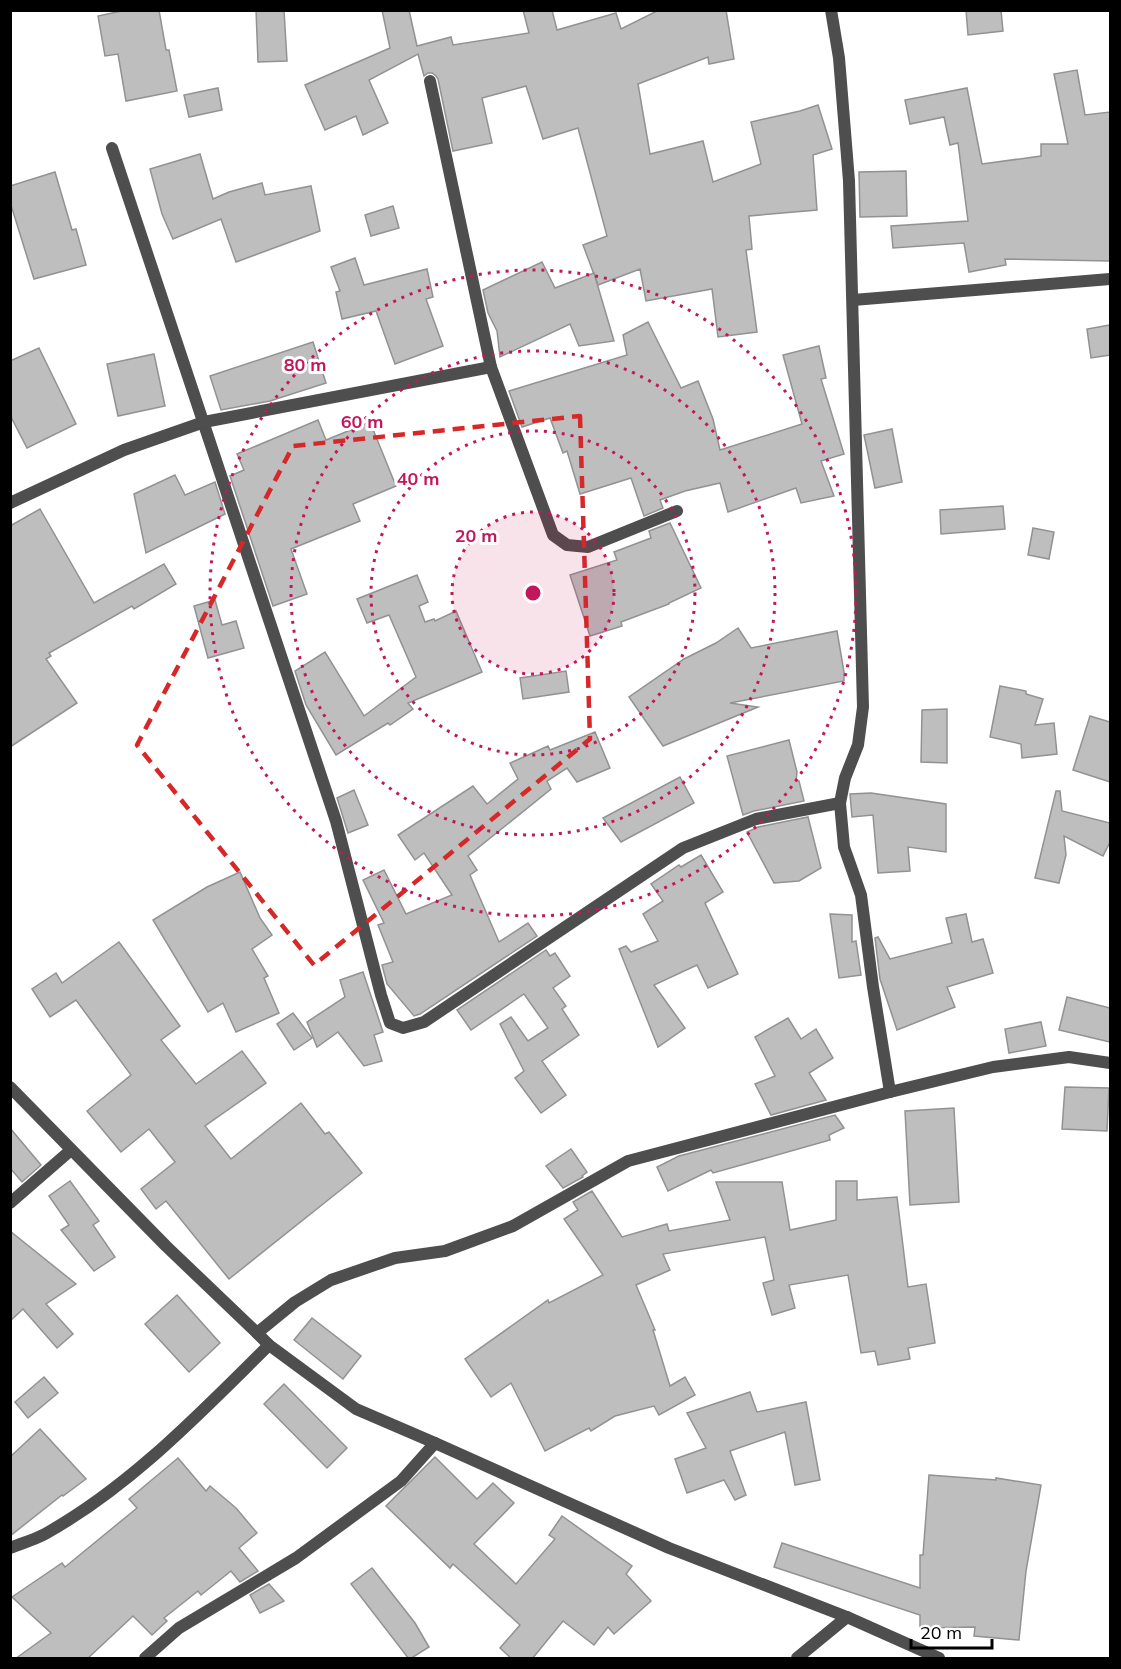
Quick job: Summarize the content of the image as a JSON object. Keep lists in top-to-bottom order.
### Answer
{
  "scale_bar": "20 m",
  "rings": [
    "80 m",
    "60 m",
    "40 m",
    "20 m"
  ]
}
